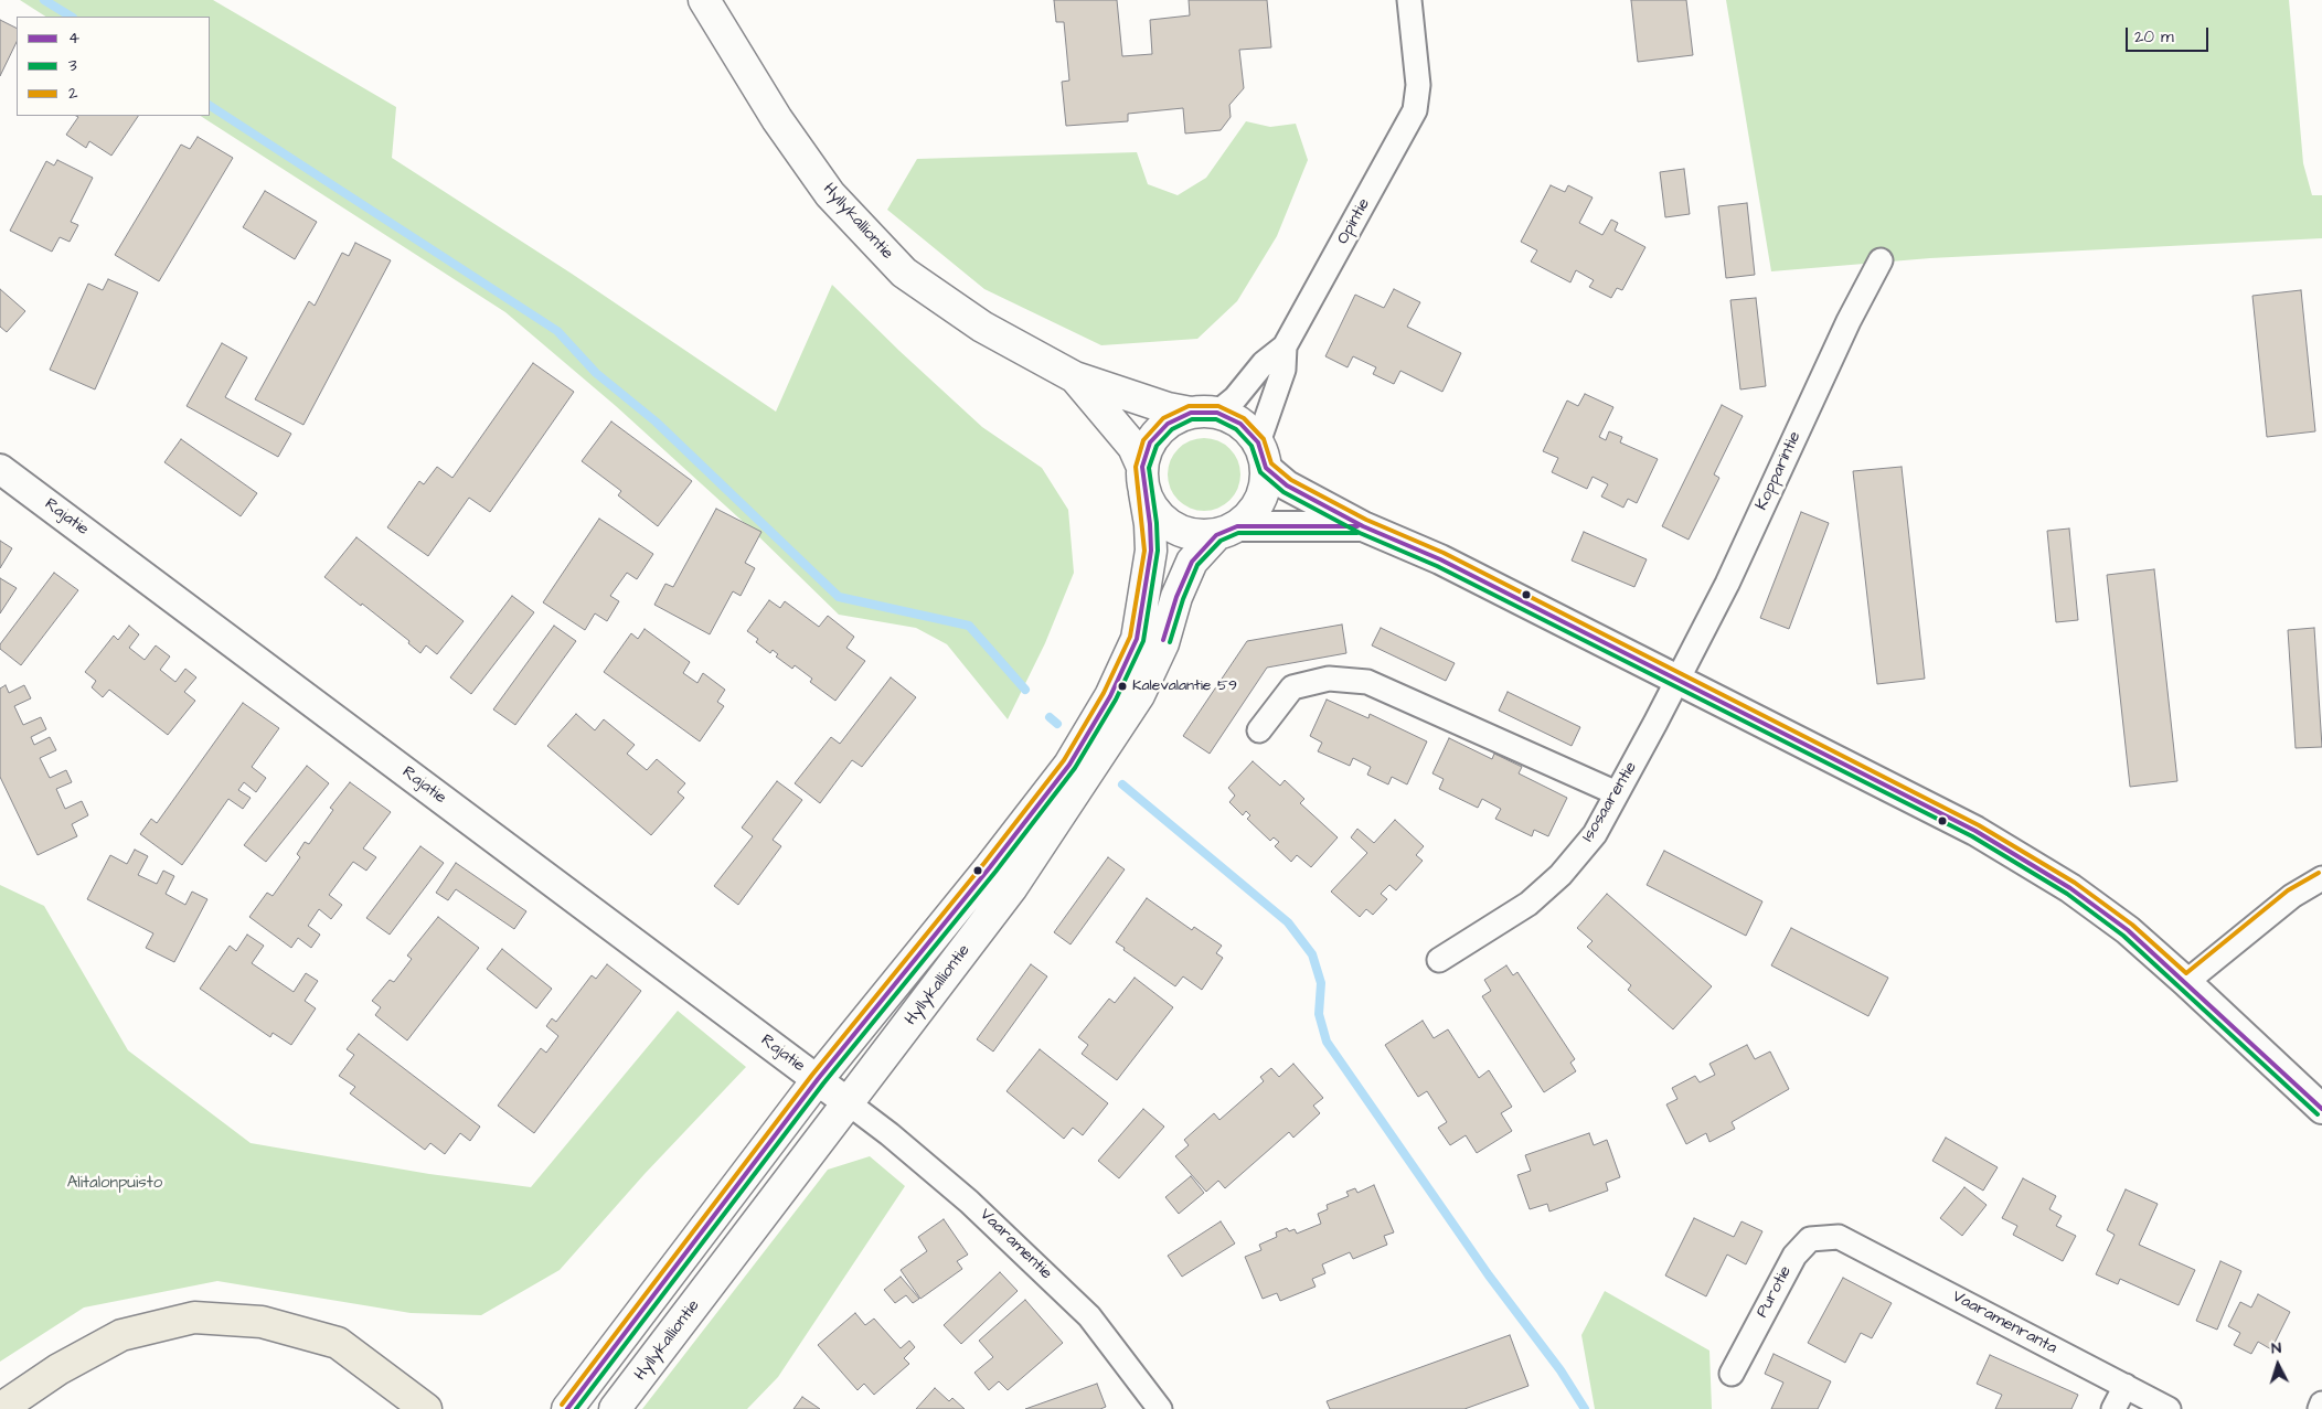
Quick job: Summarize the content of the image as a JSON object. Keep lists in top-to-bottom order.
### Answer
{
  "streets": {
    "main road": ["Hyllykalliontie"],
    "street": [
      "Opintie",
      "Kopparintie",
      "Rajatie",
      "Isosaarentie",
      "Vaaramentie",
      "Purotie",
      "Vaaramenranta"
    ]
  },
  "crossings": [
    ["Hyllykalliontie", "Opintie"],
    ["Hyllykalliontie", "Rajatie"],
    ["Hyllykalliontie", "Vaaramentie"],
    ["Kopparintie", "Isosaarentie"],
    ["Rajatie", "Vaaramentie"],
    ["Purotie", "Vaaramenranta"]
  ],
  "parks": ["Alitalonpuisto"],
  "places": ["Kalevalantie 59"],
  "lines": ["transit line 2", "transit line 4", "transit line 3"],
  "legend": ["4", "3", "2"],
  "scale_bar": "20 m",
  "north": "top"
}
